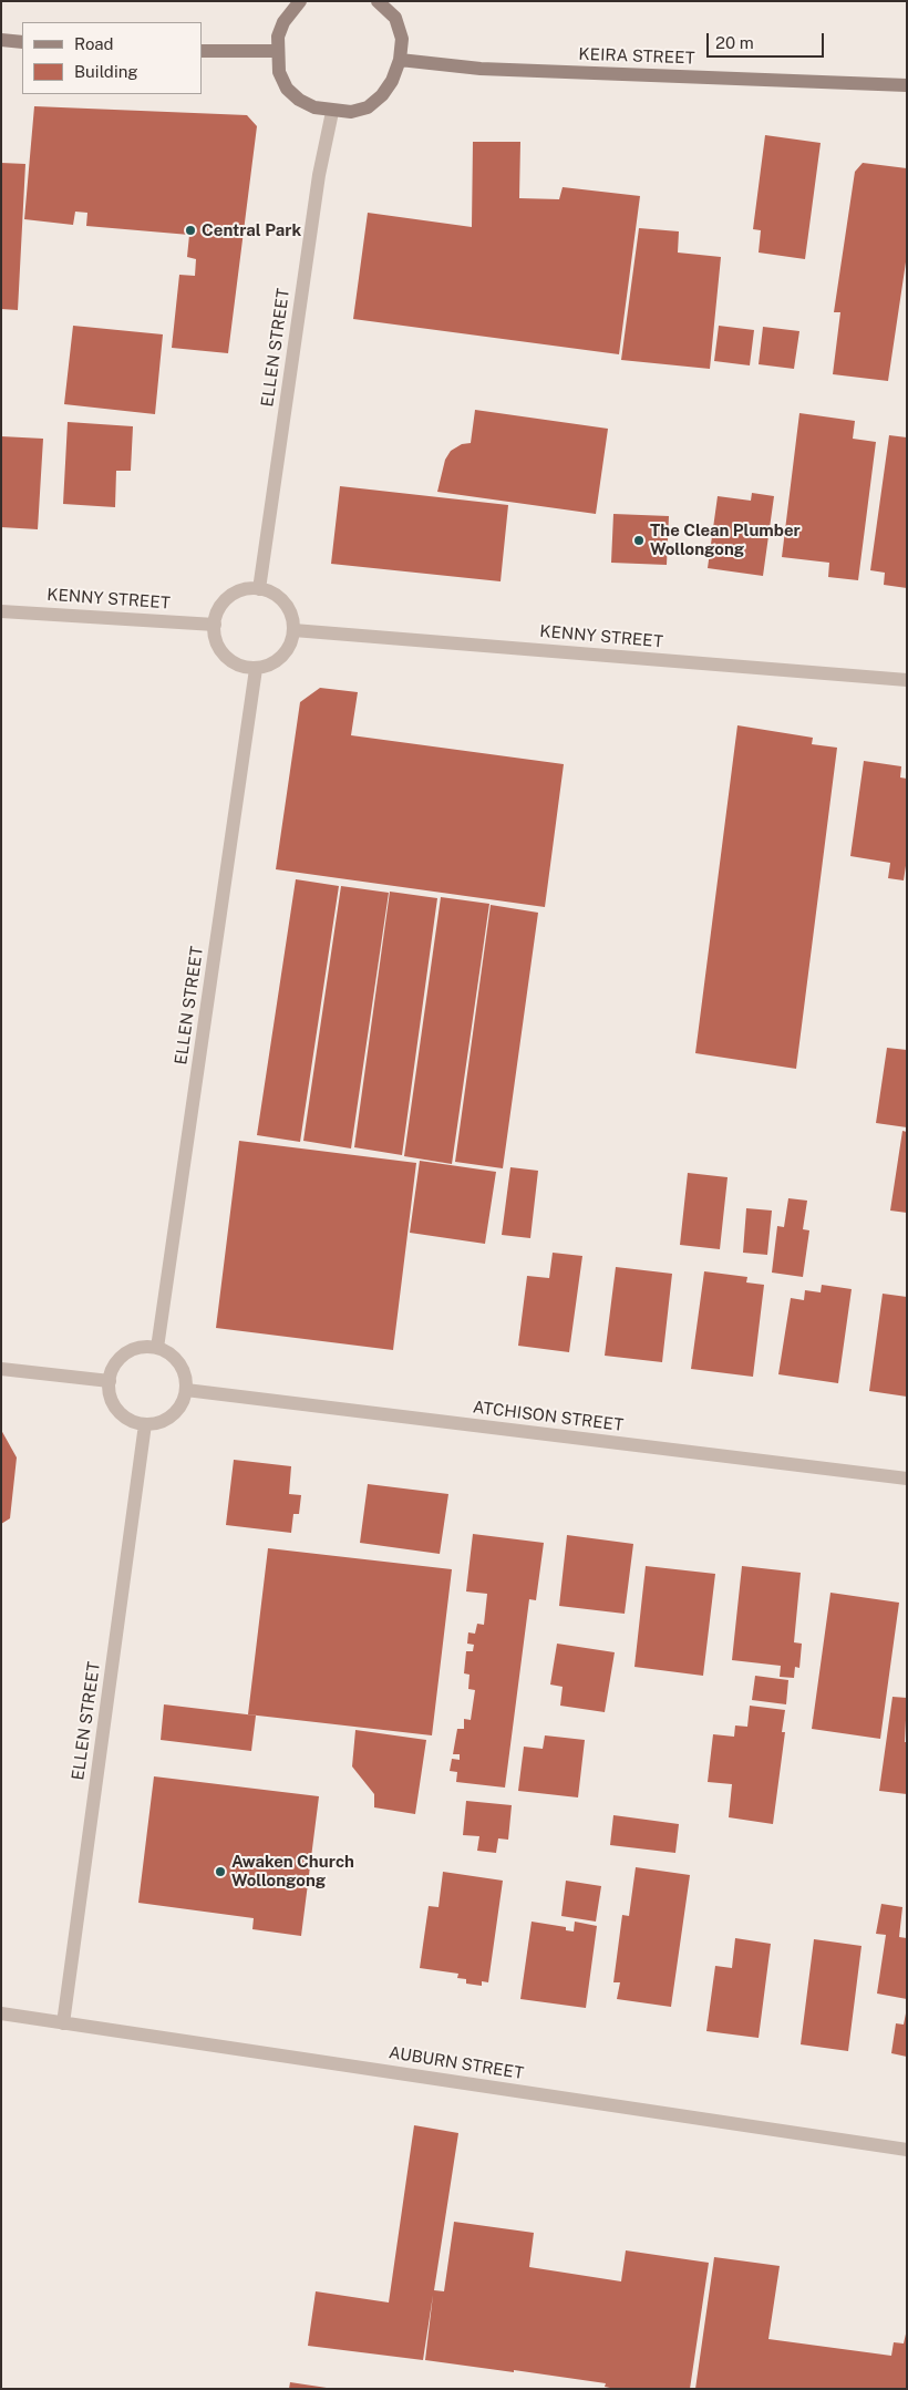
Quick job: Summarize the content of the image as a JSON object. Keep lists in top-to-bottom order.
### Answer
{
  "streets": {
    "main road": ["KEIRA STREET"],
    "street": [
      "ELLEN STREET",
      "KENNY STREET",
      "ATCHISON STREET",
      "AUBURN STREET"
    ]
  },
  "crossings": [
    ["ELLEN STREET", "KENNY STREET"],
    ["ELLEN STREET", "ATCHISON STREET"],
    ["ELLEN STREET", "AUBURN STREET"]
  ],
  "places": ["Central Park", "The Clean Plumber Wollongong", "Awaken Church Wollongong"],
  "legend": ["Road", "Building"],
  "scale_bar": "20 m"
}
